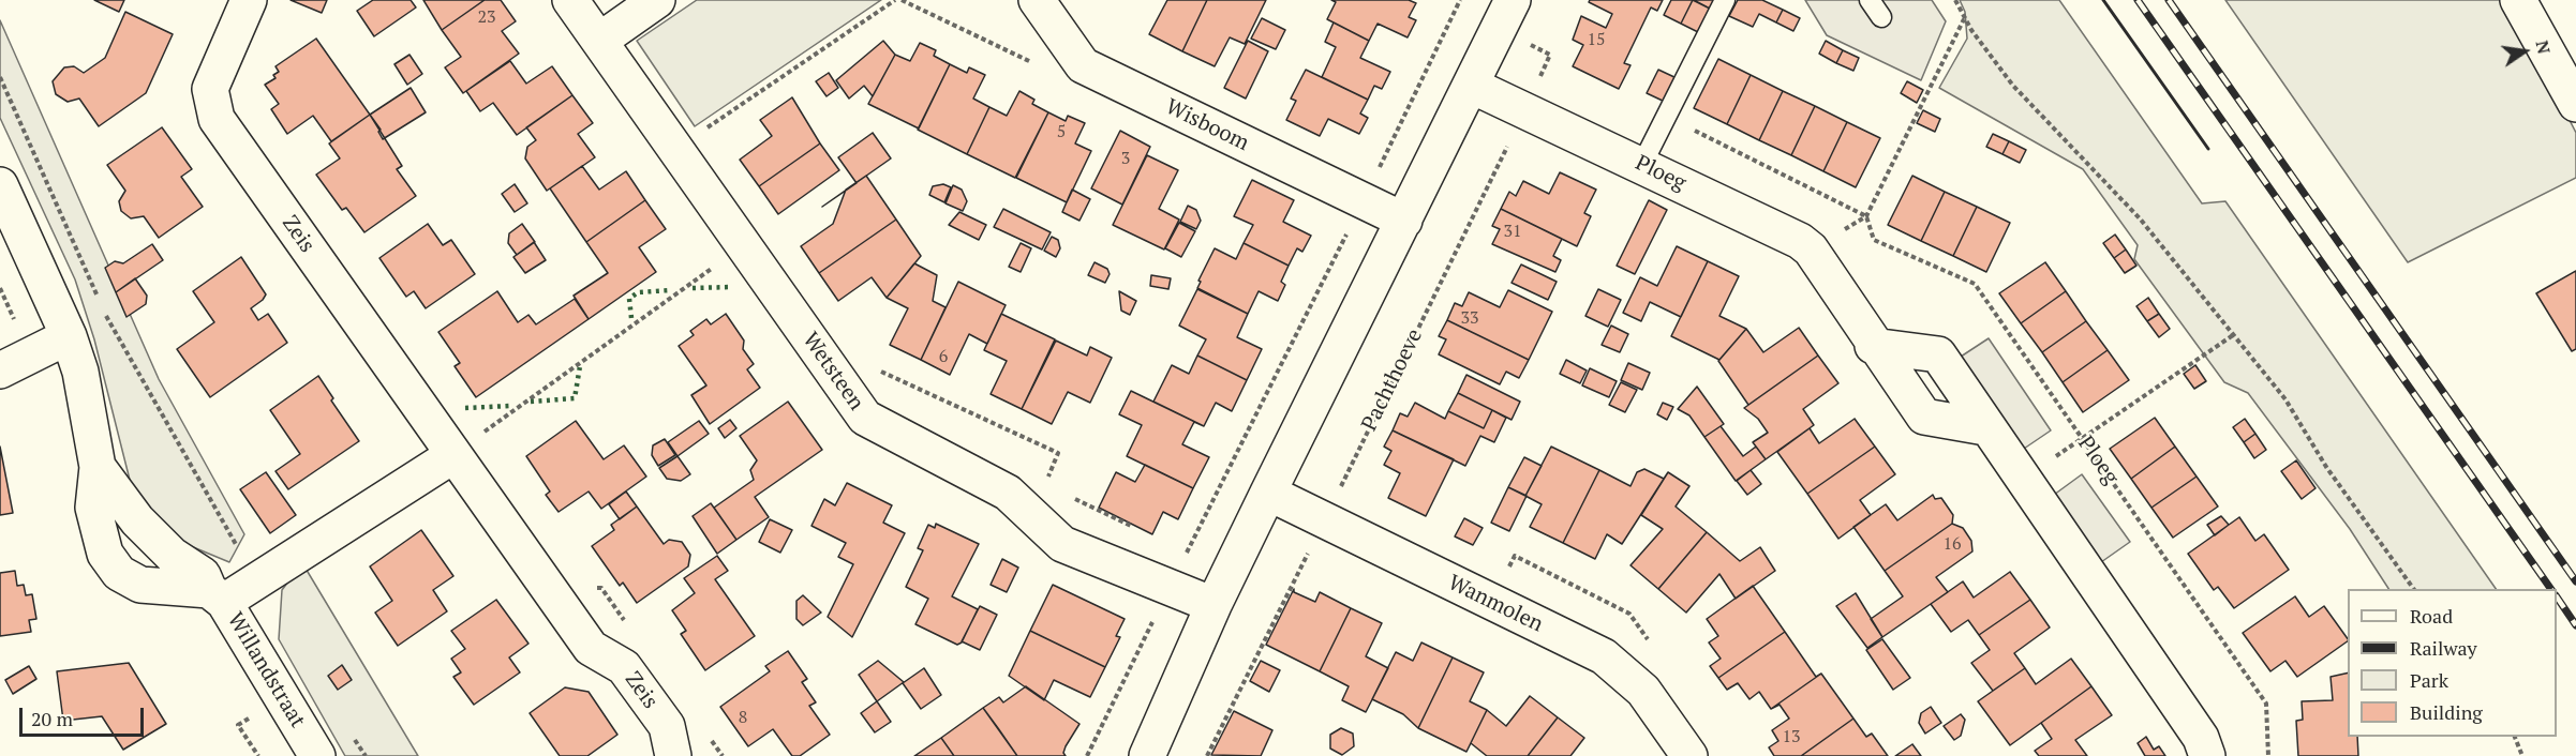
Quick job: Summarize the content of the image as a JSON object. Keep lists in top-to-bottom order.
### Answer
{
  "streets": {
    "street": [
      "Wisboom",
      "Ploeg",
      "Zeis",
      "Wetsteen",
      "Wanmolen",
      "Willandstraat"
    ],
    "path": ["Pachthoeve"]
  },
  "crossings": [
    ["Ploeg", "Pachthoeve"],
    ["Pachthoeve", "Wanmolen"]
  ],
  "house_numbers": [
    "23",
    "15",
    "5",
    "3",
    "31",
    "33",
    "6",
    "16",
    "8",
    "13"
  ],
  "legend": [
    "Road",
    "Railway",
    "Park",
    "Building"
  ],
  "scale_bar": "20 m",
  "north": "right"
}
